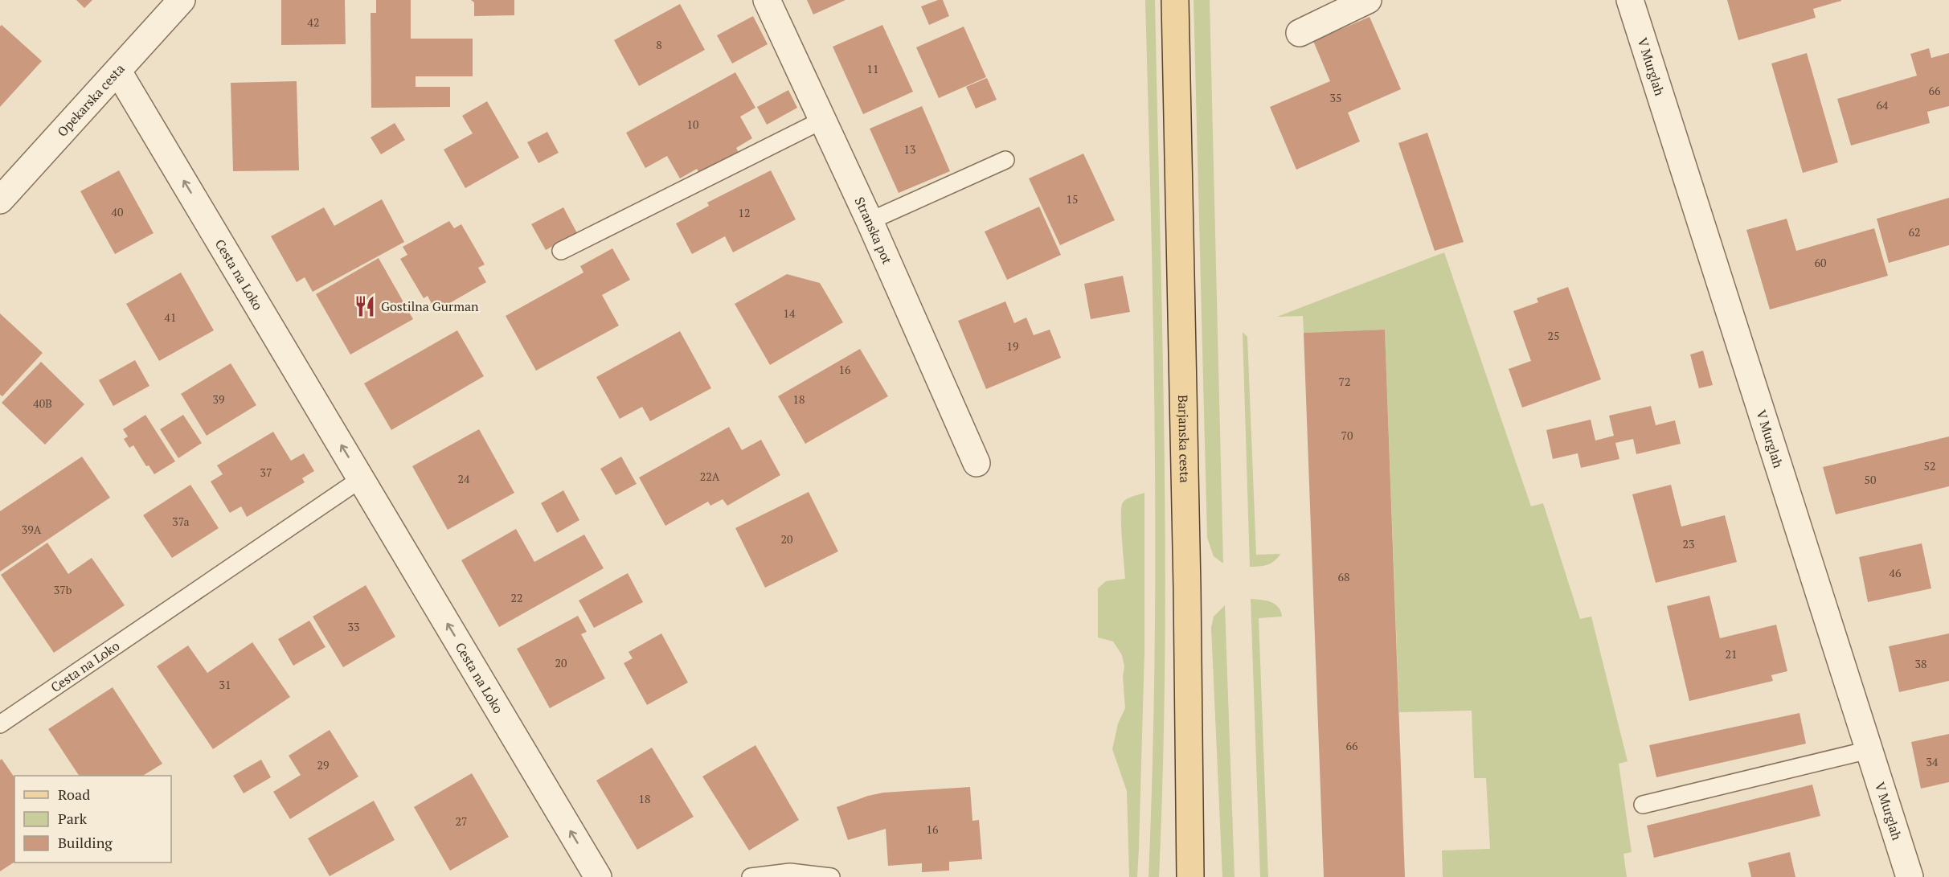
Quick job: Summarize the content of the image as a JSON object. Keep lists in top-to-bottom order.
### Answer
{
  "streets": {
    "main road": ["Barjanska cesta"],
    "street": [
      "V Murglah",
      "Opekarska cesta",
      "Stranska pot",
      "Cesta na Loko"
    ]
  },
  "crossings": [
    ["Opekarska cesta", "Cesta na Loko"]
  ],
  "one_way": ["Cesta na Loko"],
  "places": {
    "restaurant": ["Gostilna Gurman"]
  },
  "house_numbers": [
    "42",
    "8",
    "11",
    "66",
    "35",
    "64",
    "10",
    "13",
    "15",
    "40",
    "12",
    "62",
    "60",
    "14",
    "41",
    "25",
    "19",
    "16",
    "72",
    "39",
    "18",
    "40B",
    "70",
    "52",
    "37",
    "22A",
    "24",
    "50",
    "37a",
    "39A",
    "20",
    "23",
    "46",
    "68",
    "37b",
    "22",
    "33",
    "21",
    "20",
    "38",
    "31",
    "66",
    "34",
    "29",
    "18",
    "27",
    "16"
  ],
  "legend": ["Road", "Park", "Building"]
}
